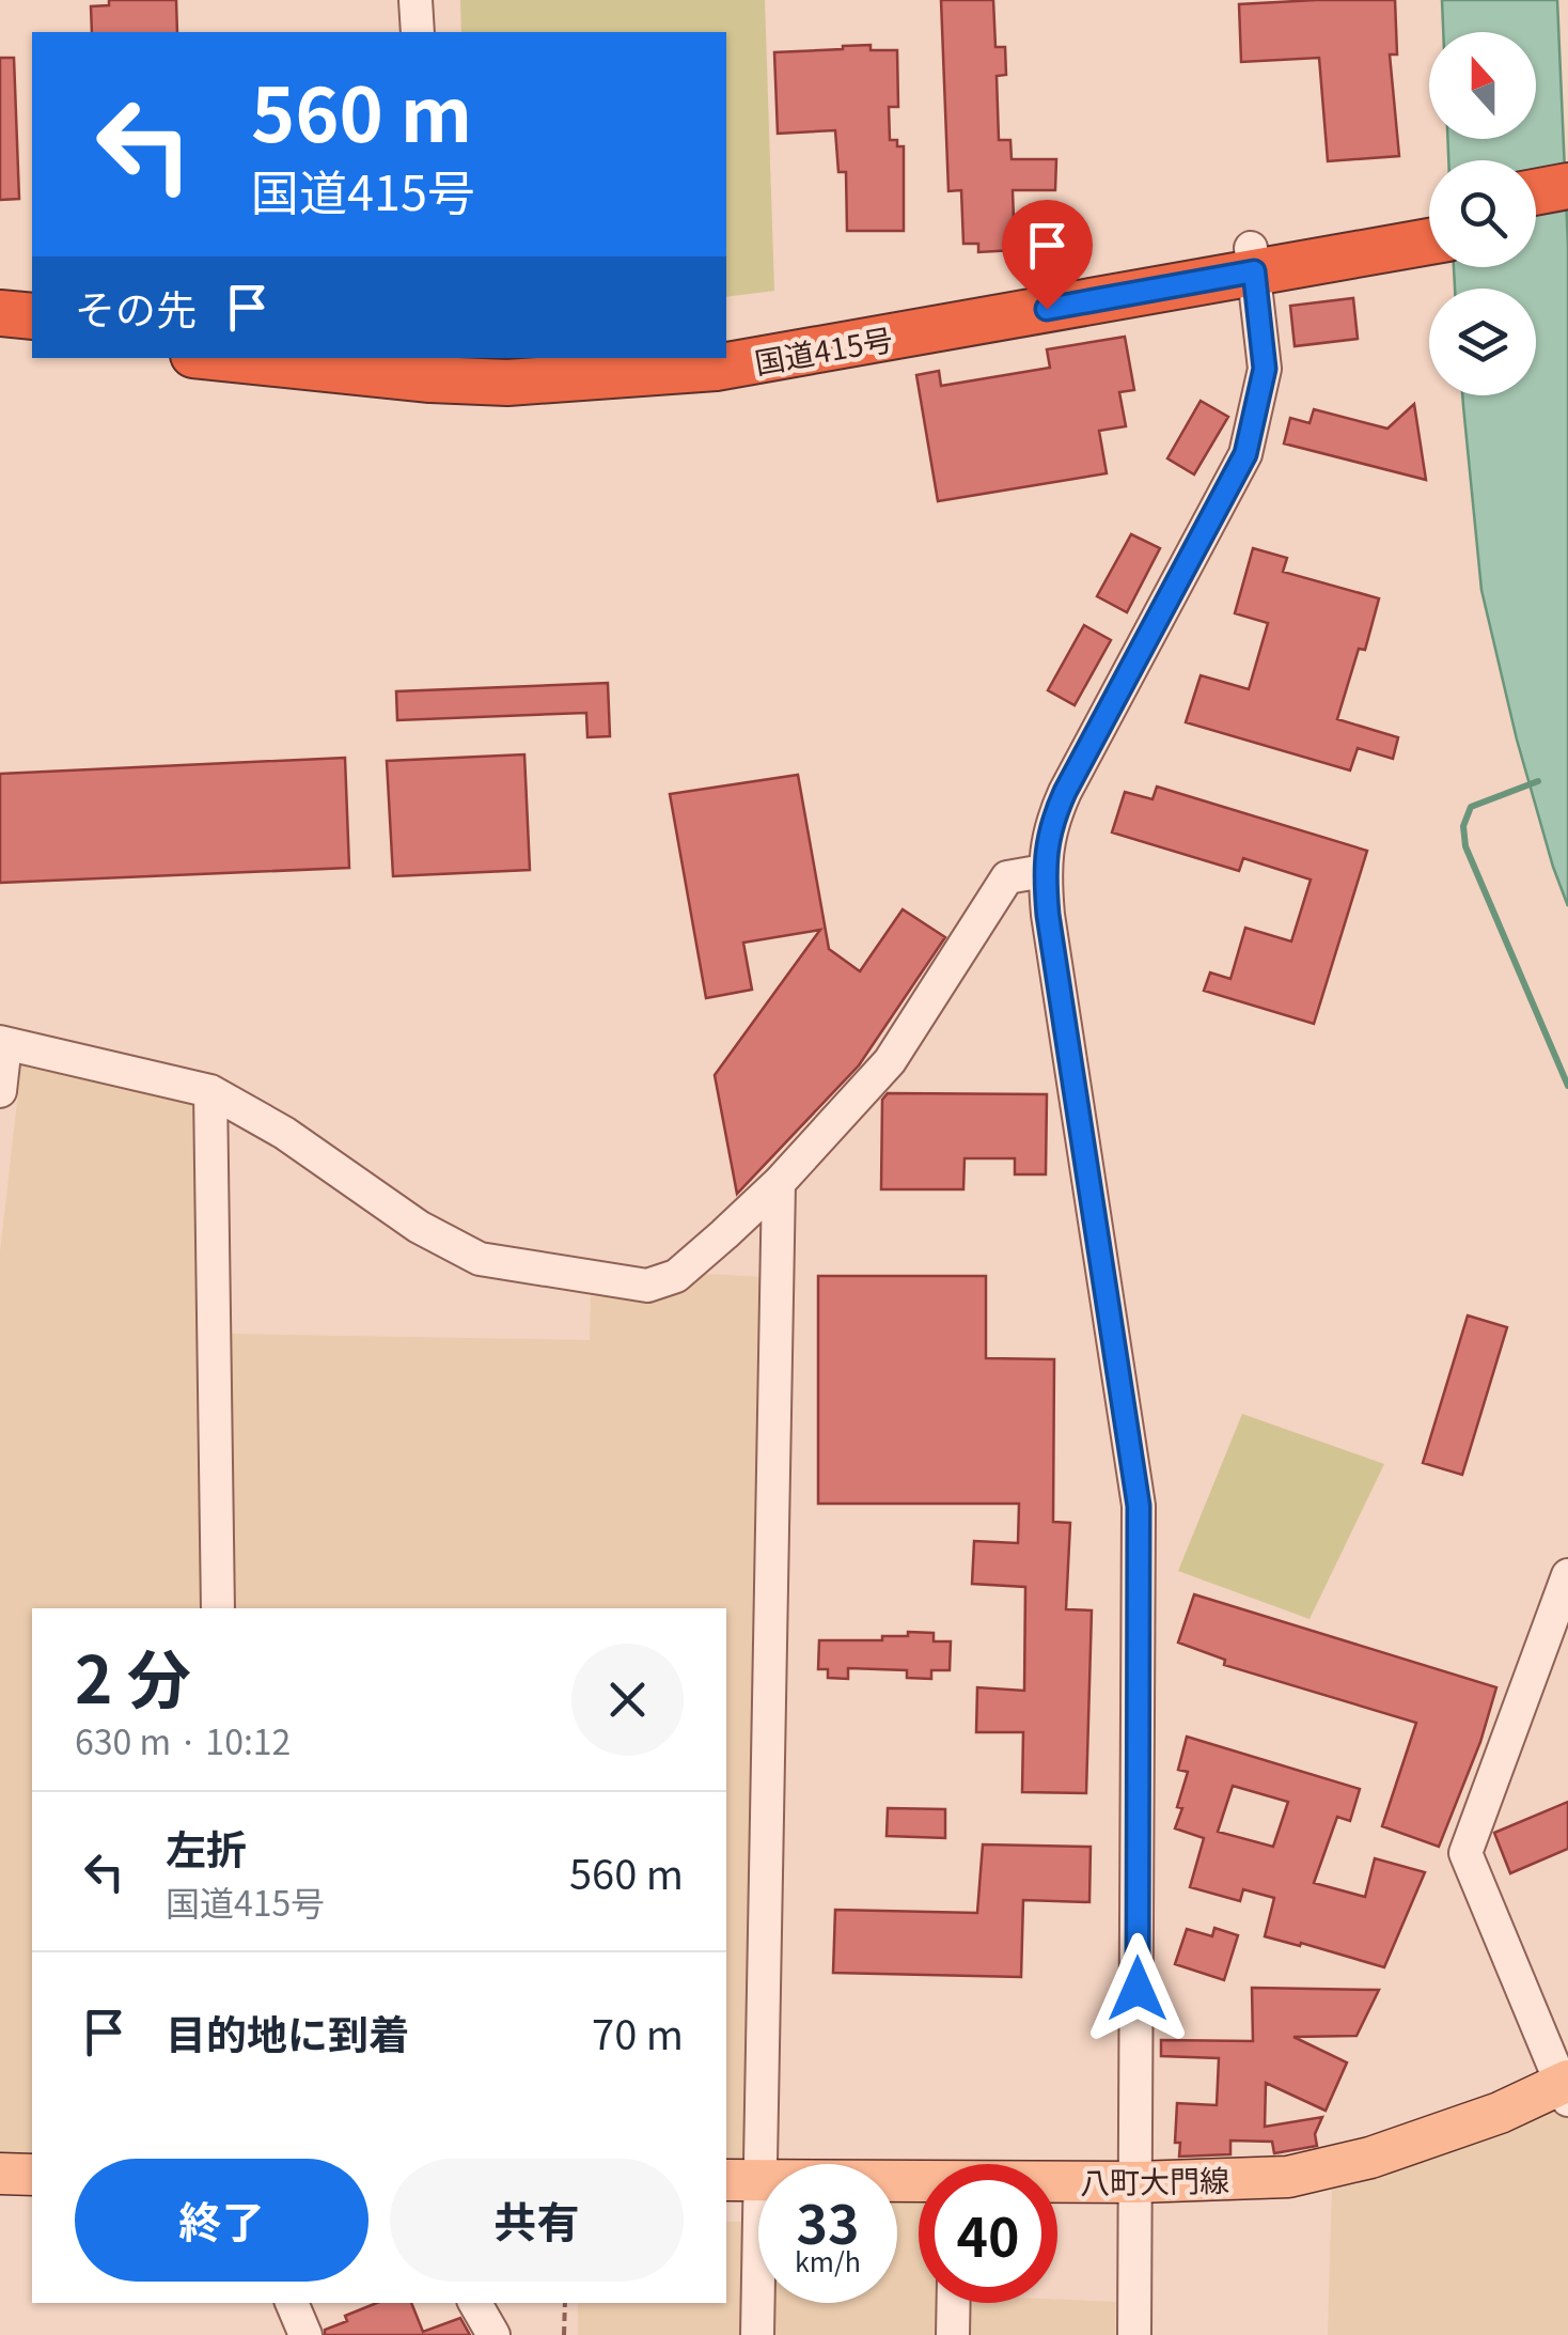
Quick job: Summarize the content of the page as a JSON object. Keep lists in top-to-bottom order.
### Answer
{
  "streets": {
    "highway": ["国道415号"],
    "main road": ["八町大門線"]
  },
  "north": "top",
  "page": {
    "turn": ["560 m", "国道415号"],
    "then": "その先",
    "heading": ["2 分", "630 m · 10:12"],
    "list": [
      {
        "name": "左折",
        "note": "国道415号",
        "value": "560 m"
      },
      {
        "name": "目的地に到着",
        "value": "70 m"
      }
    ],
    "buttons": ["終了", "共有"],
    "speed": "33 km/h",
    "limit": "40"
  }
}
